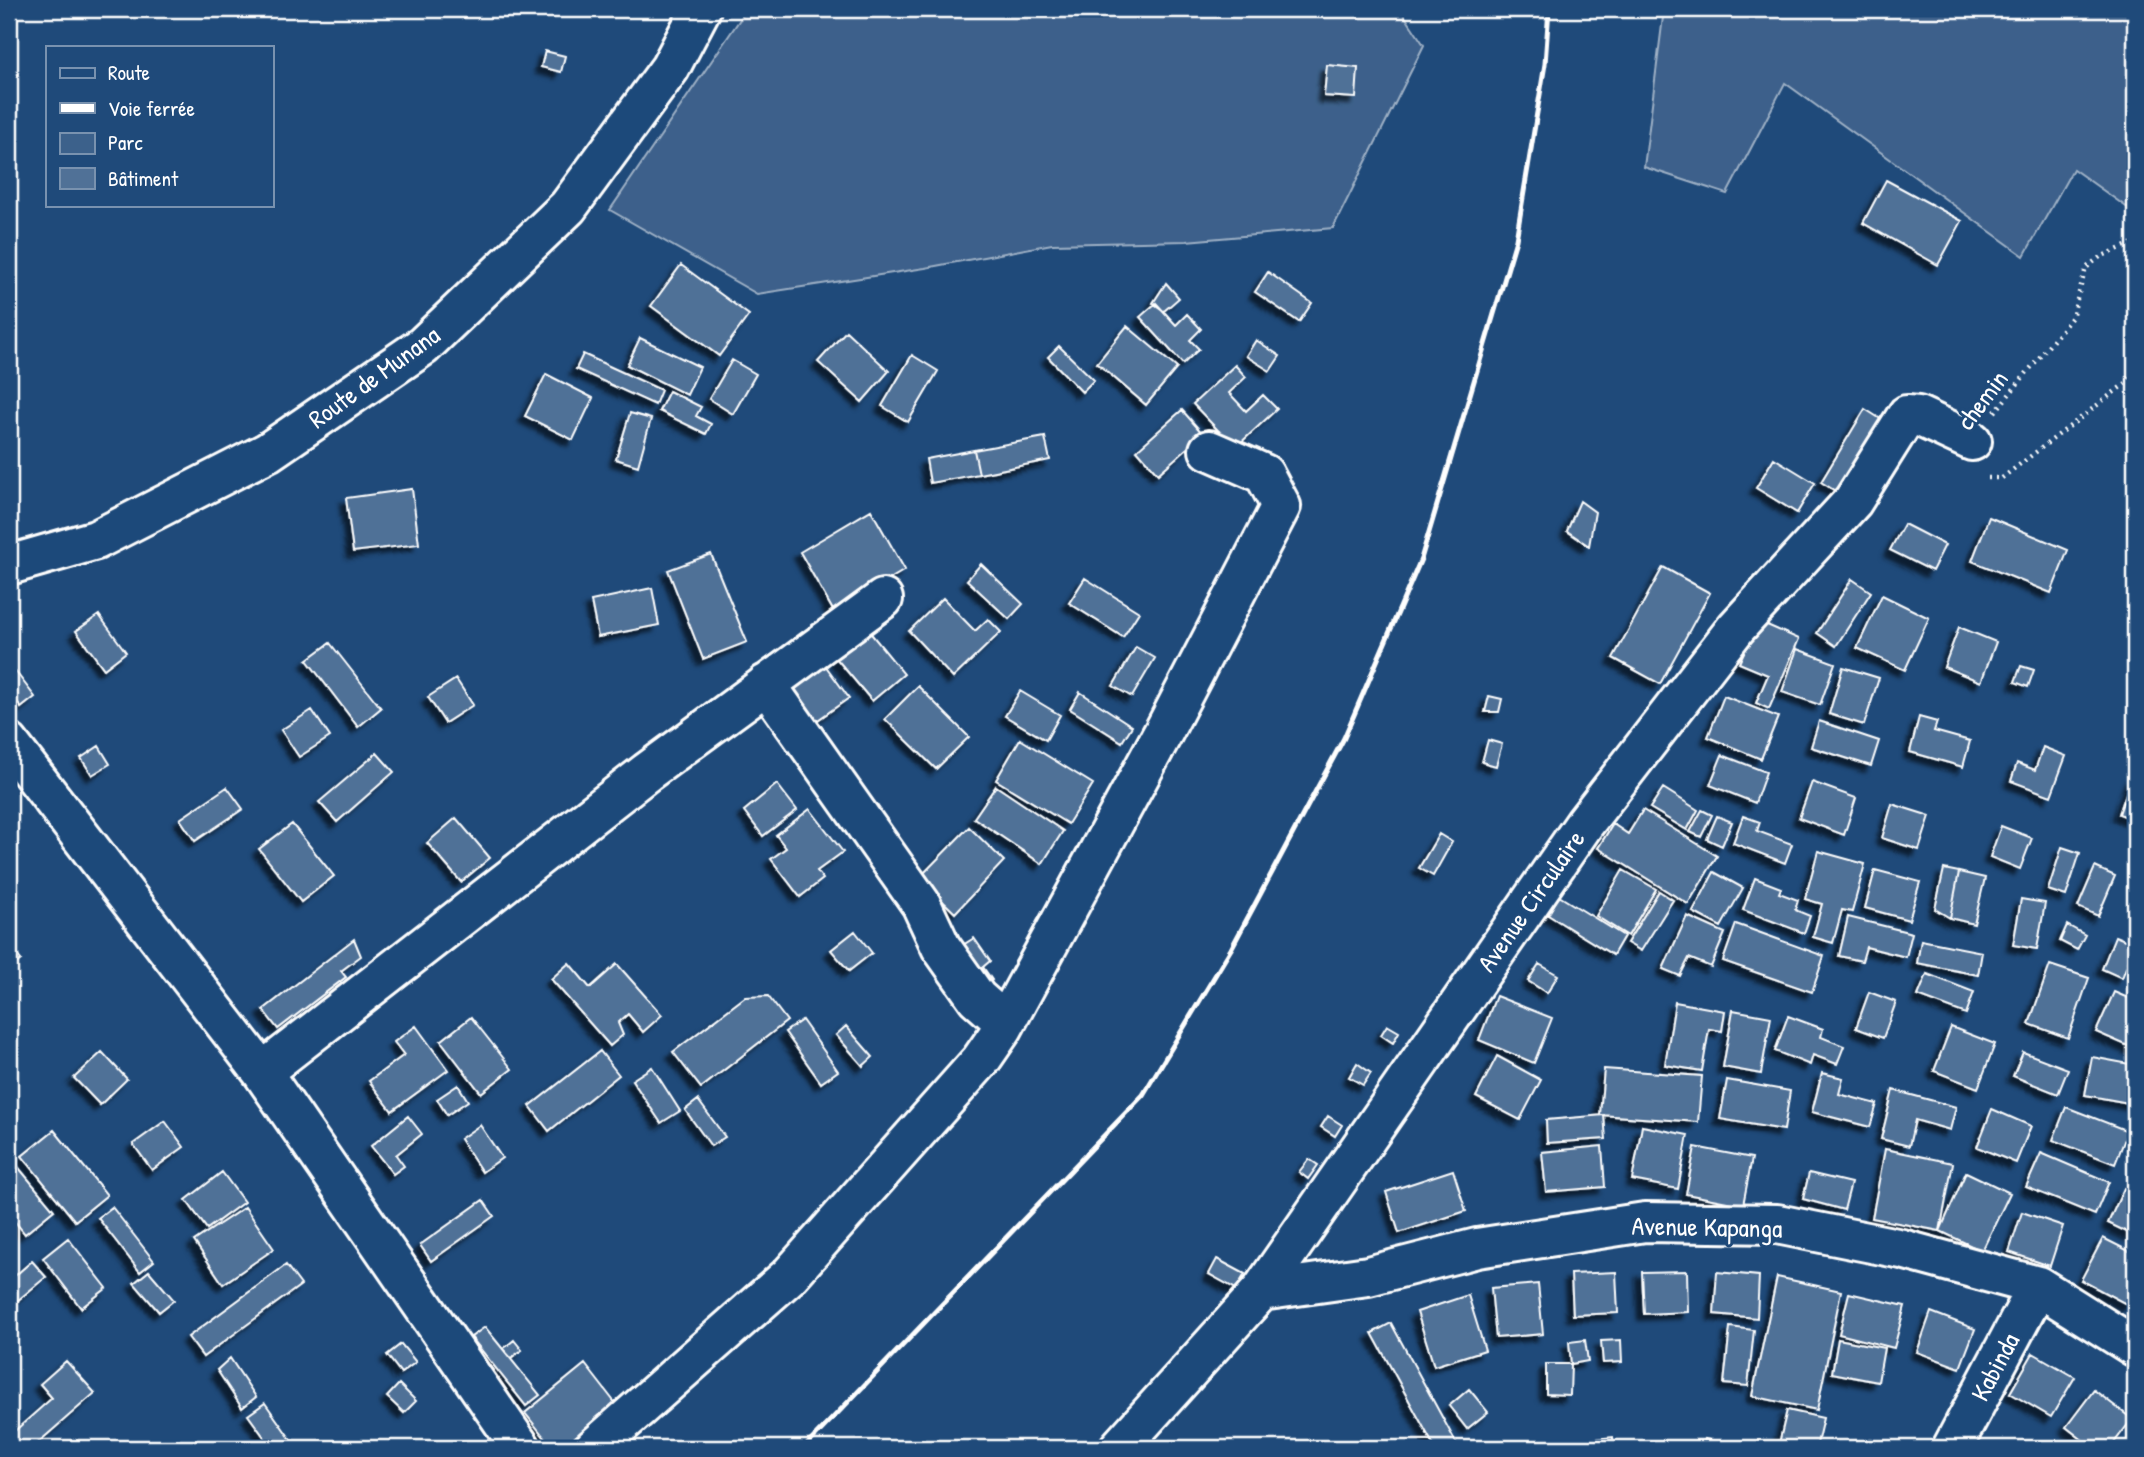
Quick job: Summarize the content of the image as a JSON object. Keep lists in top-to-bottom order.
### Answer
{
  "streets": {
    "street": [
      "Route de Munana",
      "Avenue Circulaire",
      "Avenue Kapanga",
      "Kabinda"
    ],
    "path": ["chemin"]
  },
  "crossings": [
    ["chemin", "Avenue Circulaire"],
    ["Avenue Circulaire", "Avenue Kapanga"],
    ["Avenue Kapanga", "Kabinda"]
  ],
  "legend": [
    "Route",
    "Voie ferrée",
    "Parc",
    "Bâtiment"
  ]
}
